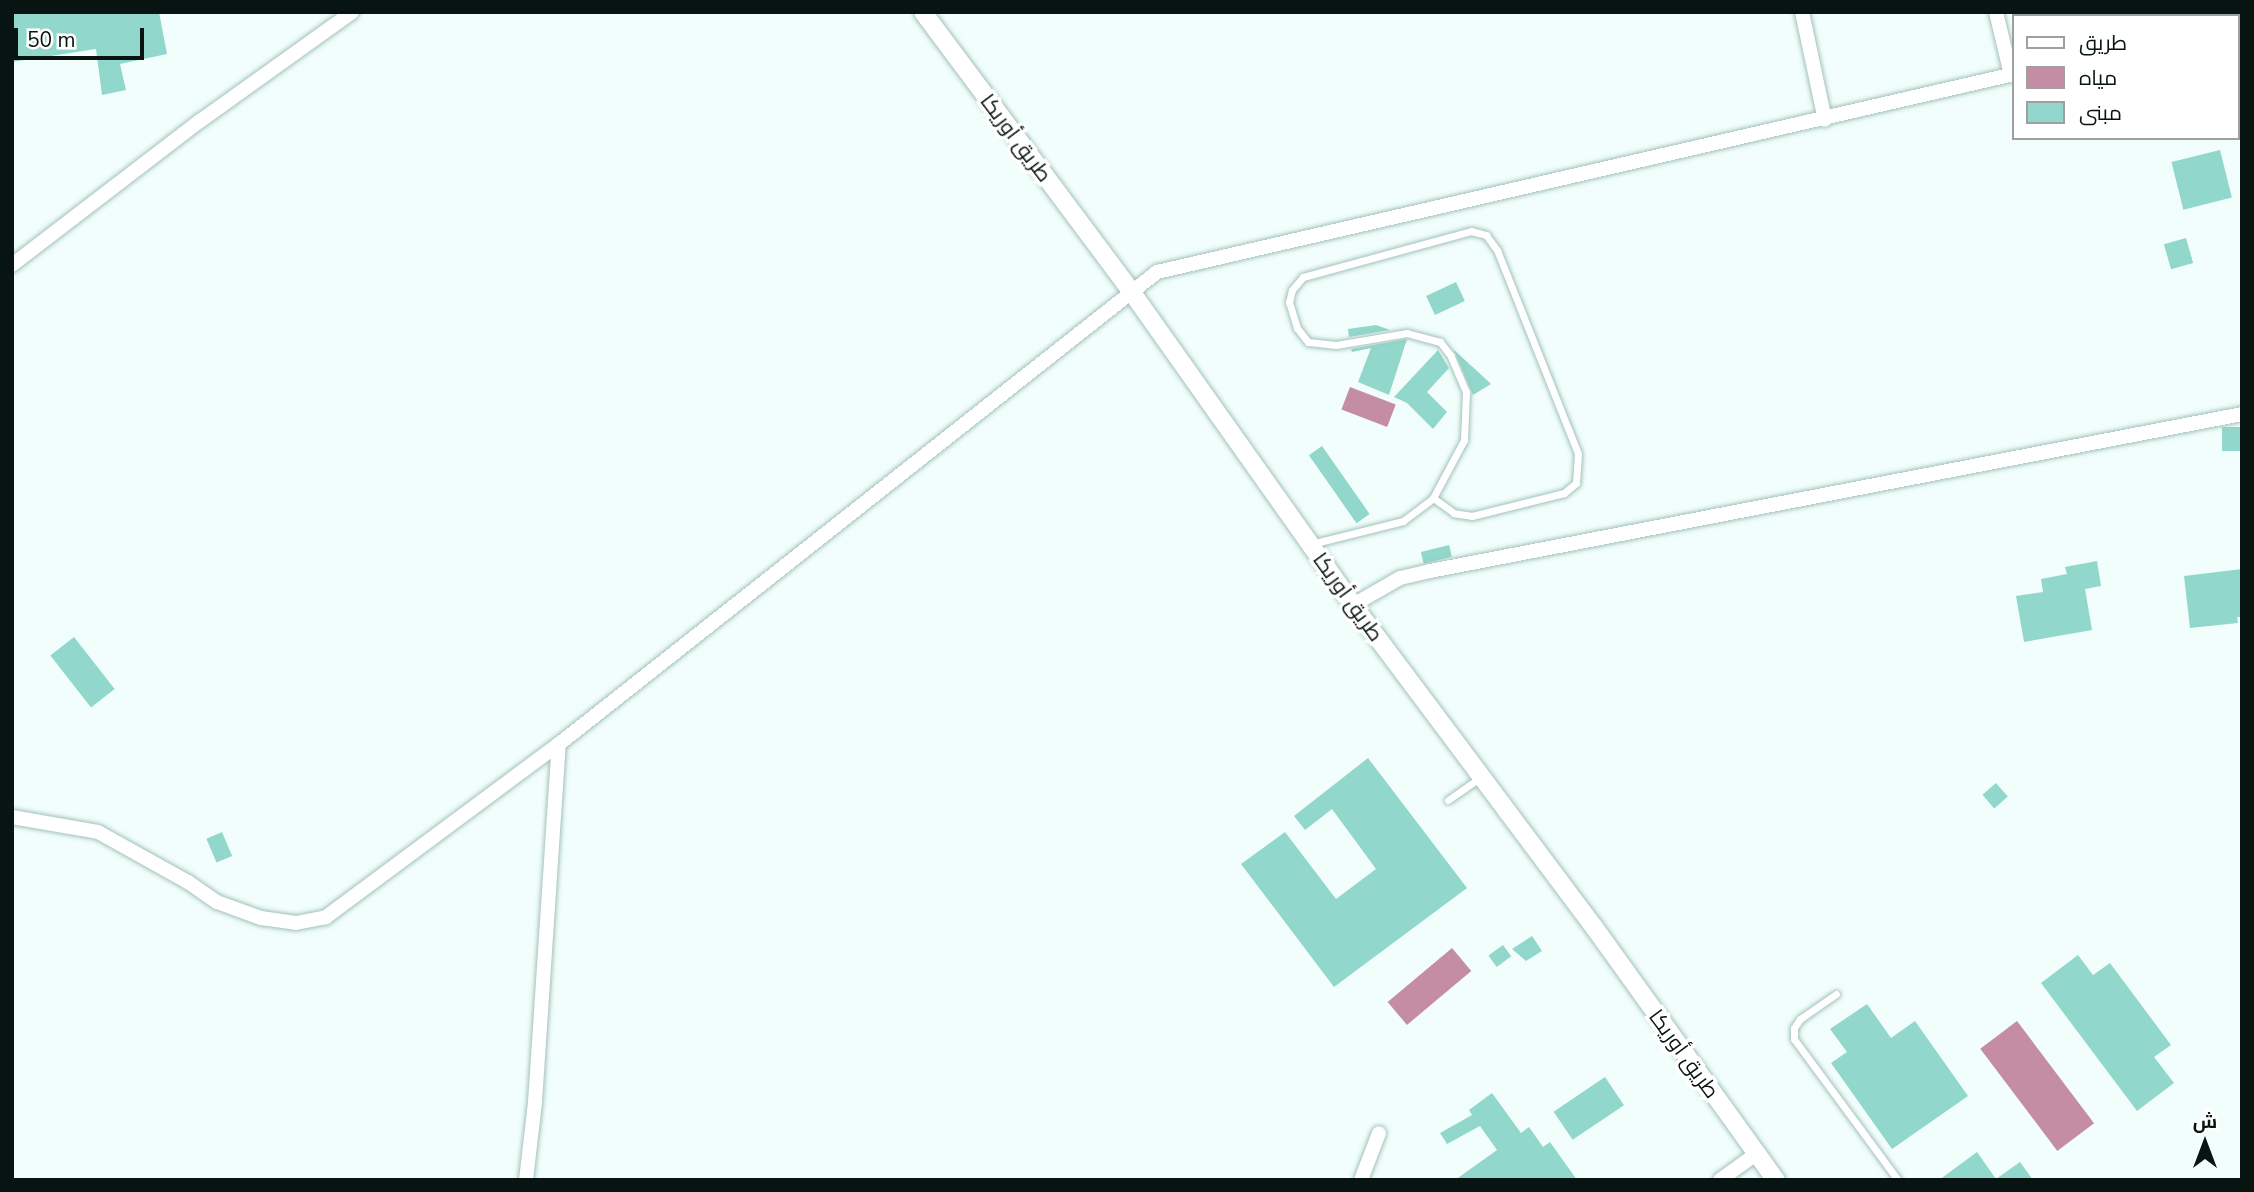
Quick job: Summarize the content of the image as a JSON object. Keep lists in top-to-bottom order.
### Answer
{
  "streets": {
    "street": ["طريق أوريكا"]
  },
  "legend": ["طريق", "مياه", "مبنى"],
  "scale_bar": "50 m",
  "north": "top"
}
